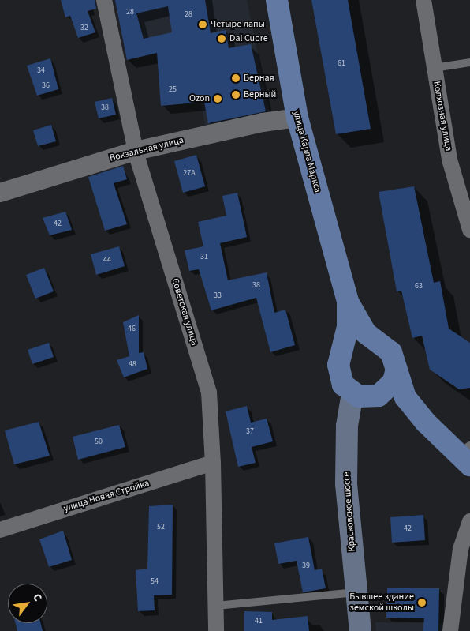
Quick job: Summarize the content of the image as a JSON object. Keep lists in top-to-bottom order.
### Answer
{
  "streets": {
    "main road": ["улица Карла Маркса", "Красковское шоссе"],
    "street": [
      "Колхозная улица",
      "Вокзальная улица",
      "Советская улица",
      "улица Новая Стройка"
    ]
  },
  "crossings": [
    ["Вокзальная улица", "улица Карла Маркса"],
    ["Вокзальная улица", "Советская улица"],
    ["улица Карла Маркса", "Красковское шоссе"],
    ["Советская улица", "улица Новая Стройка"]
  ],
  "places": [
    "Четыре лапы",
    "Dal Cuore",
    "Верная",
    "Верный",
    "Ozon",
    "Бывшее здание земской школы"
  ],
  "house_numbers": [
    "28",
    "28",
    "32",
    "61",
    "34",
    "36",
    "25",
    "38",
    "27А",
    "42",
    "31",
    "44",
    "38",
    "63",
    "33",
    "46",
    "48",
    "37",
    "50",
    "52",
    "42",
    "39",
    "54",
    "41"
  ],
  "north": "top right"
}
